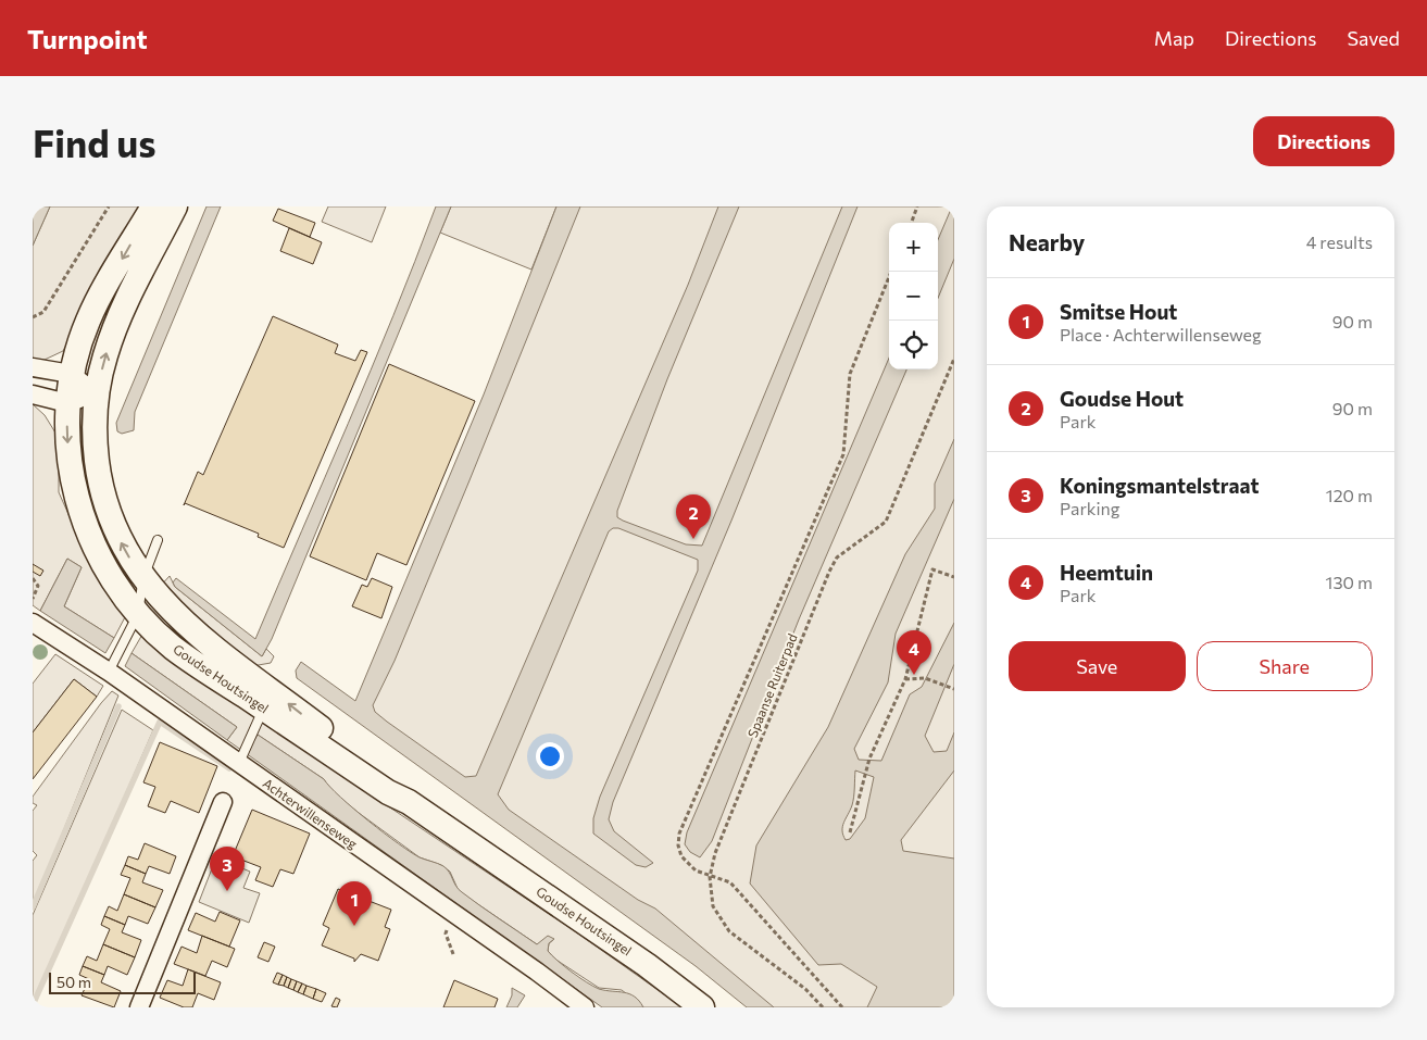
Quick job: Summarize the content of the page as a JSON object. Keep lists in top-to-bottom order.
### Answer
{
  "streets": {
    "main road": ["Goudse Houtsingel"],
    "street": ["Achterwillenseweg"],
    "path": ["Spaanse Ruiterpad"]
  },
  "scale_bar": "50 m",
  "page": {
    "header": "Turnpoint",
    "nav": ["Map", "Directions", "Saved"],
    "buttons": [
      "Directions",
      ["Save", "Share"]
    ],
    "title": "Find us",
    "heading": ["Nearby", "4 results"],
    "map_buttons": ["+", "−"],
    "list": [
      {
        "mark": "1",
        "name": "Smitse Hout",
        "note": "Place · Achterwillenseweg",
        "value": "90 m"
      },
      {
        "mark": "2",
        "name": "Goudse Hout",
        "note": "Park",
        "value": "90 m"
      },
      {
        "mark": "3",
        "name": "Koningsmantelstraat",
        "note": "Parking",
        "value": "120 m"
      },
      {
        "mark": "4",
        "name": "Heemtuin",
        "note": "Park",
        "value": "130 m"
      }
    ],
    "pins": [
      "2",
      "4",
      "3",
      "1"
    ],
    "scale": "50 m"
  }
}
